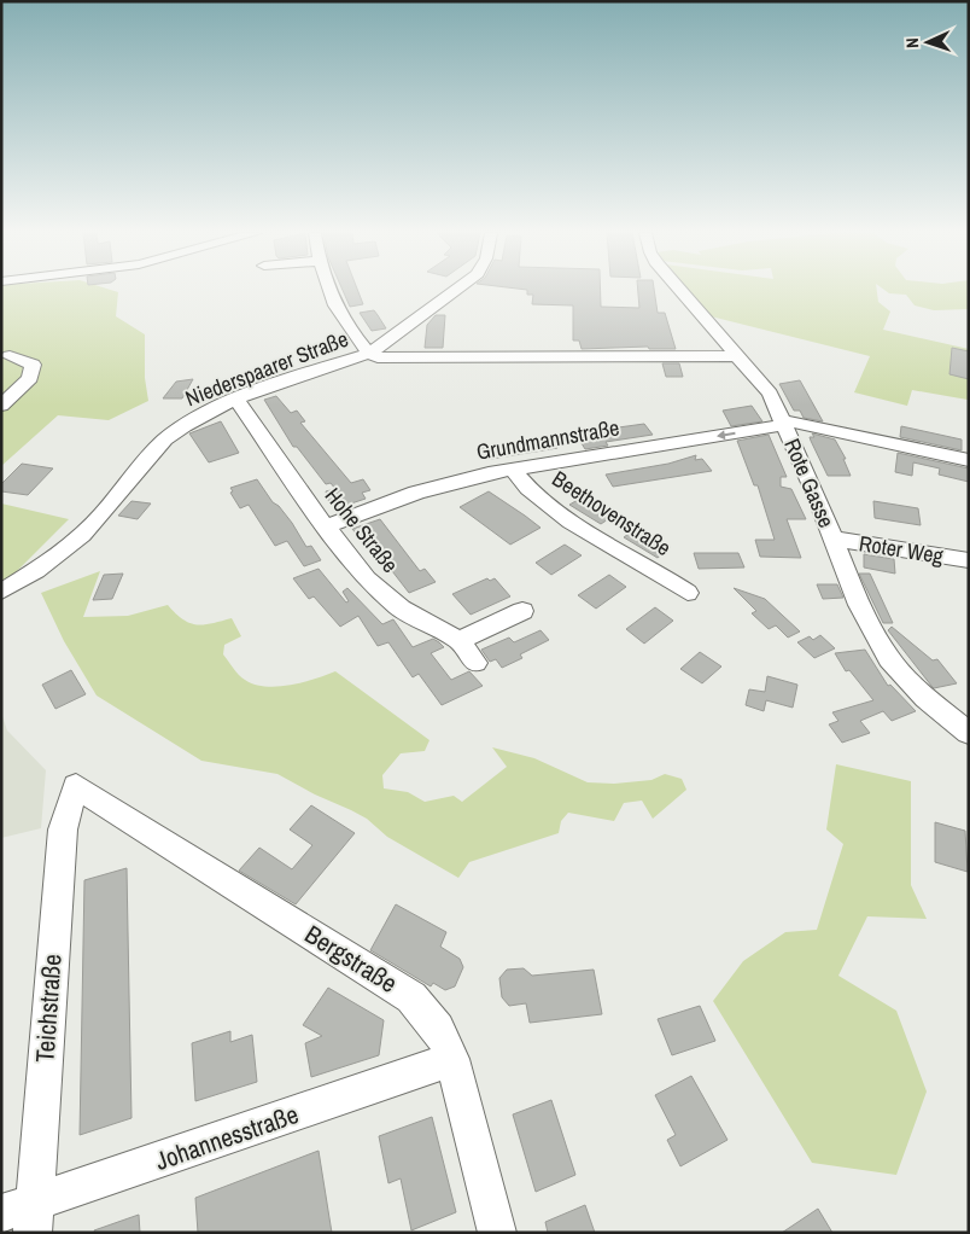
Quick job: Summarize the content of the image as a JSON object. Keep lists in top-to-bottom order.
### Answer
{
  "streets": {
    "street": [
      "Niederspaarer Straße",
      "Grundmannstraße",
      "Rote Gasse",
      "Beethovenstraße",
      "Hohe Straße",
      "Roter Weg",
      "Bergstraße",
      "Teichstraße",
      "Johannesstraße"
    ]
  },
  "crossings": [
    ["Niederspaarer Straße", "Rote Gasse"],
    ["Niederspaarer Straße", "Hohe Straße"],
    ["Grundmannstraße", "Rote Gasse"],
    ["Grundmannstraße", "Beethovenstraße"],
    ["Grundmannstraße", "Hohe Straße"],
    ["Rote Gasse", "Roter Weg"],
    ["Bergstraße", "Teichstraße"],
    ["Bergstraße", "Johannesstraße"],
    ["Teichstraße", "Johannesstraße"]
  ],
  "one_way": ["Grundmannstraße"],
  "north": "left"
}
